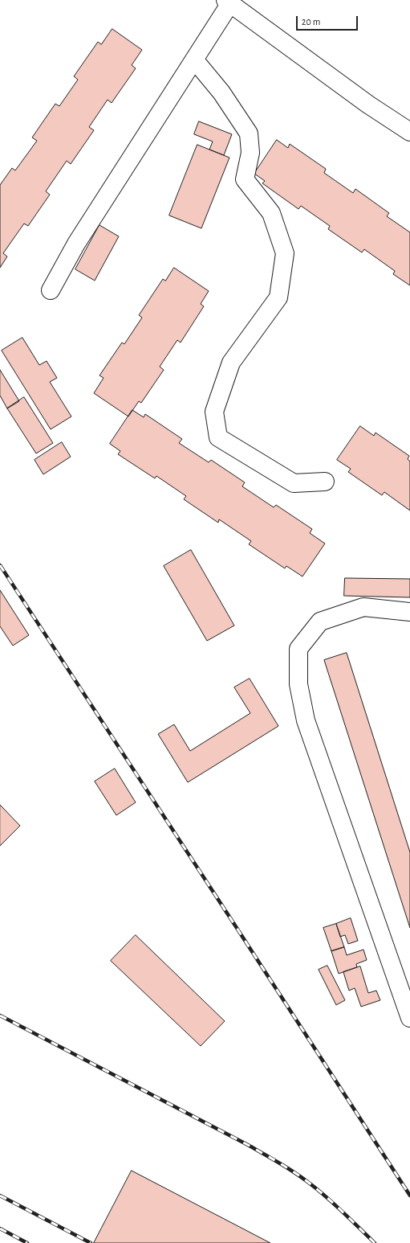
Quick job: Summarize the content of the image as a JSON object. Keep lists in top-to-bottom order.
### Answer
{
  "scale_bar": "20 m"
}
